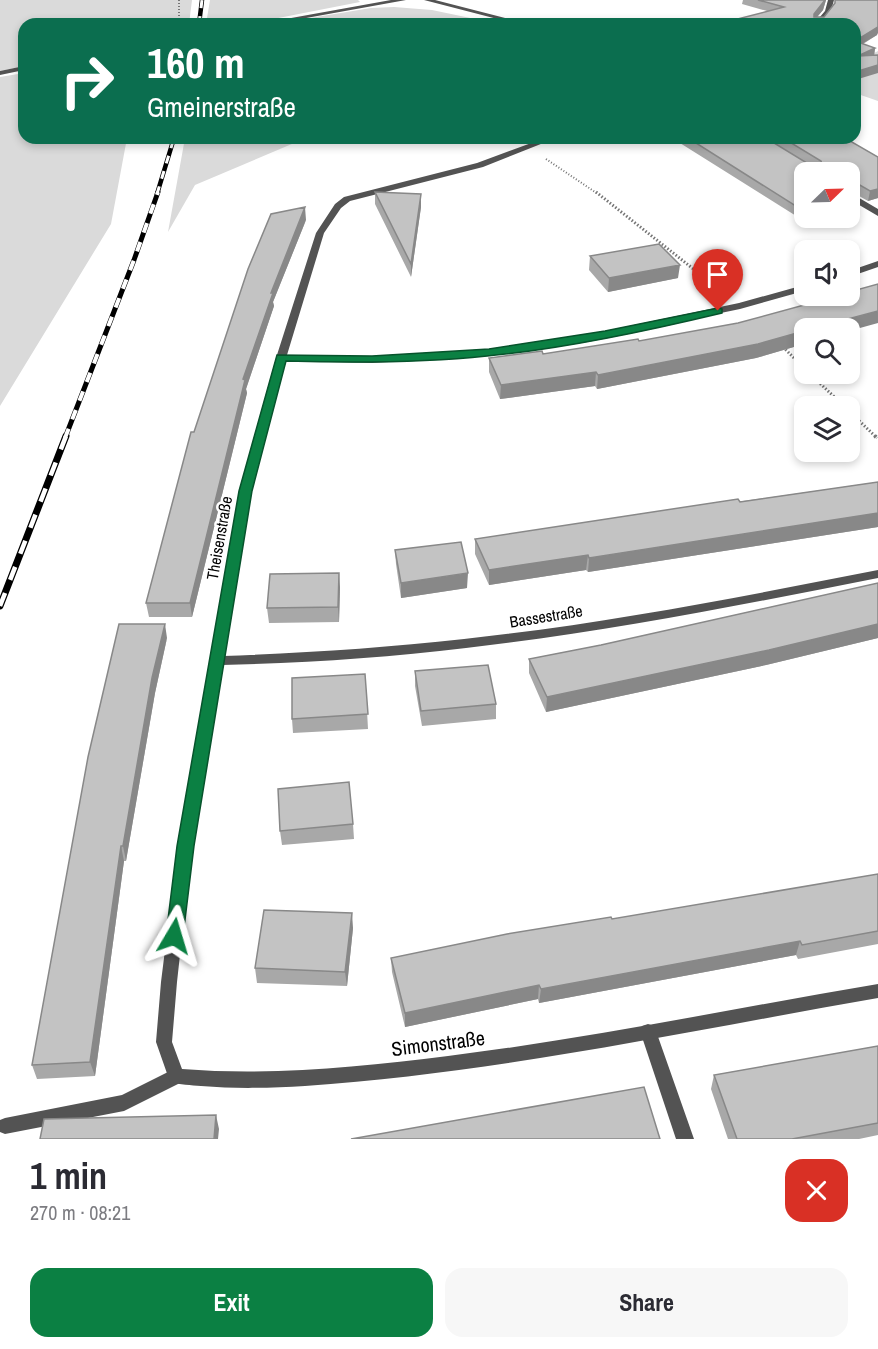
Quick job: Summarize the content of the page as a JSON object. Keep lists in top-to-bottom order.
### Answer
{
  "streets": {
    "street": ["Theisenstraße", "Bassestraße", "Simonstraße"]
  },
  "crossings": [
    ["Theisenstraße", "Bassestraße"],
    ["Theisenstraße", "Simonstraße"]
  ],
  "north": "top right",
  "page": {
    "turn": ["160 m", "Gmeinerstraße"],
    "heading": ["1 min", "270 m · 08:21"],
    "buttons": ["Exit", "Share"]
  }
}
